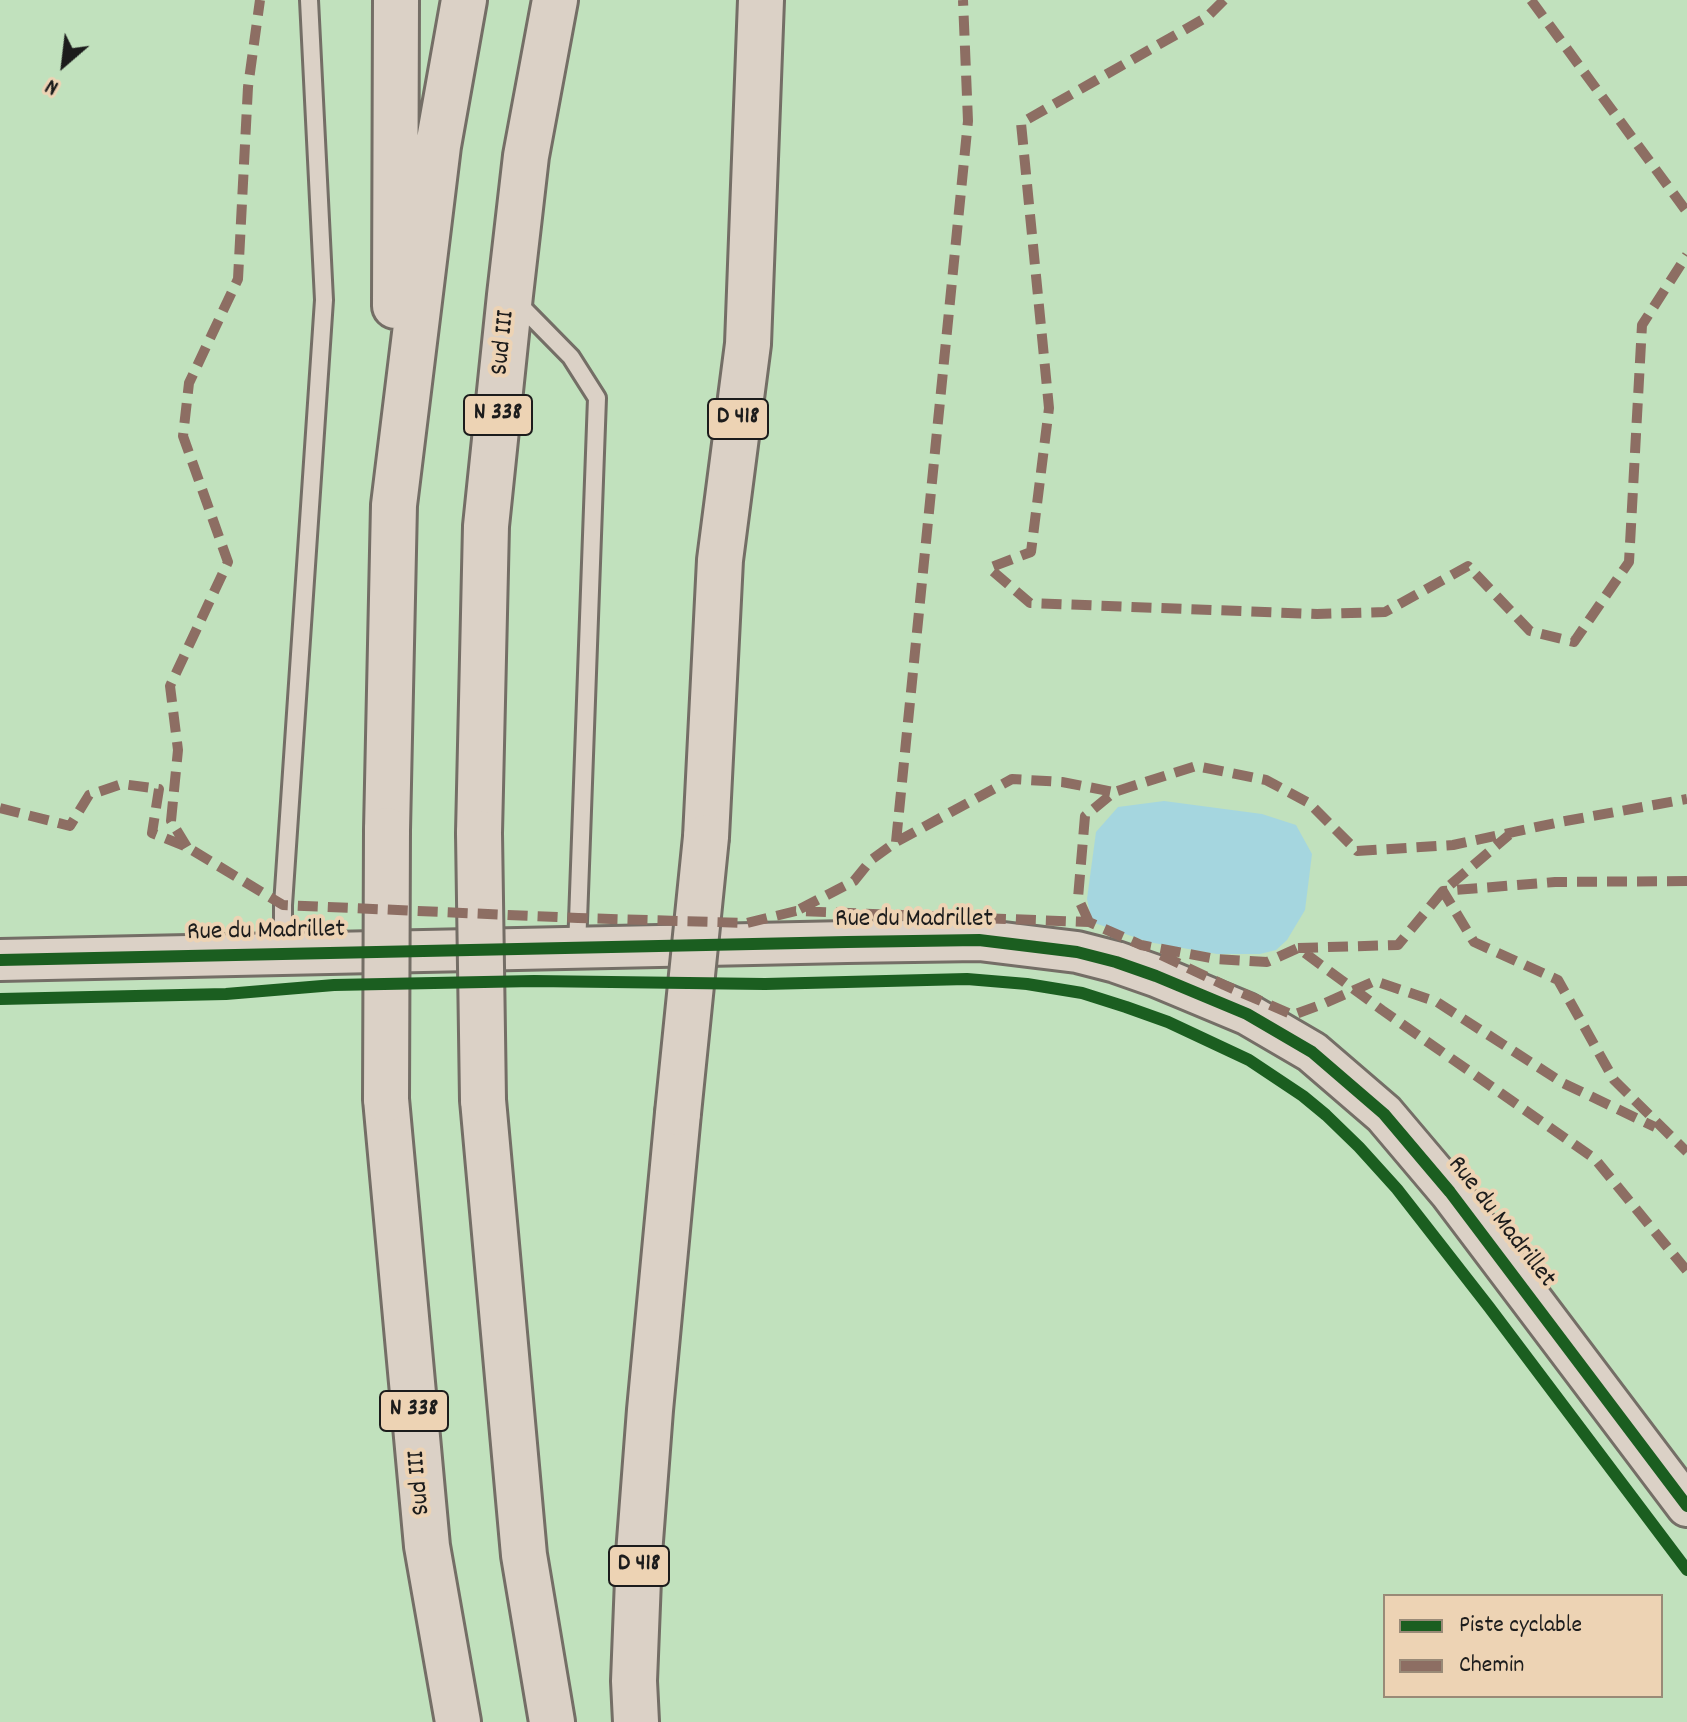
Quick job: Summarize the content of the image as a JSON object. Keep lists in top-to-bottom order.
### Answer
{
  "streets": {
    "highway": ["Sud III", "N 338", "D 418"],
    "street": ["Rue du Madrillet"]
  },
  "crossings": [
    ["Sud III", "N 338"]
  ],
  "legend": ["Piste cyclable", "Chemin"],
  "north": "bottom left"
}
